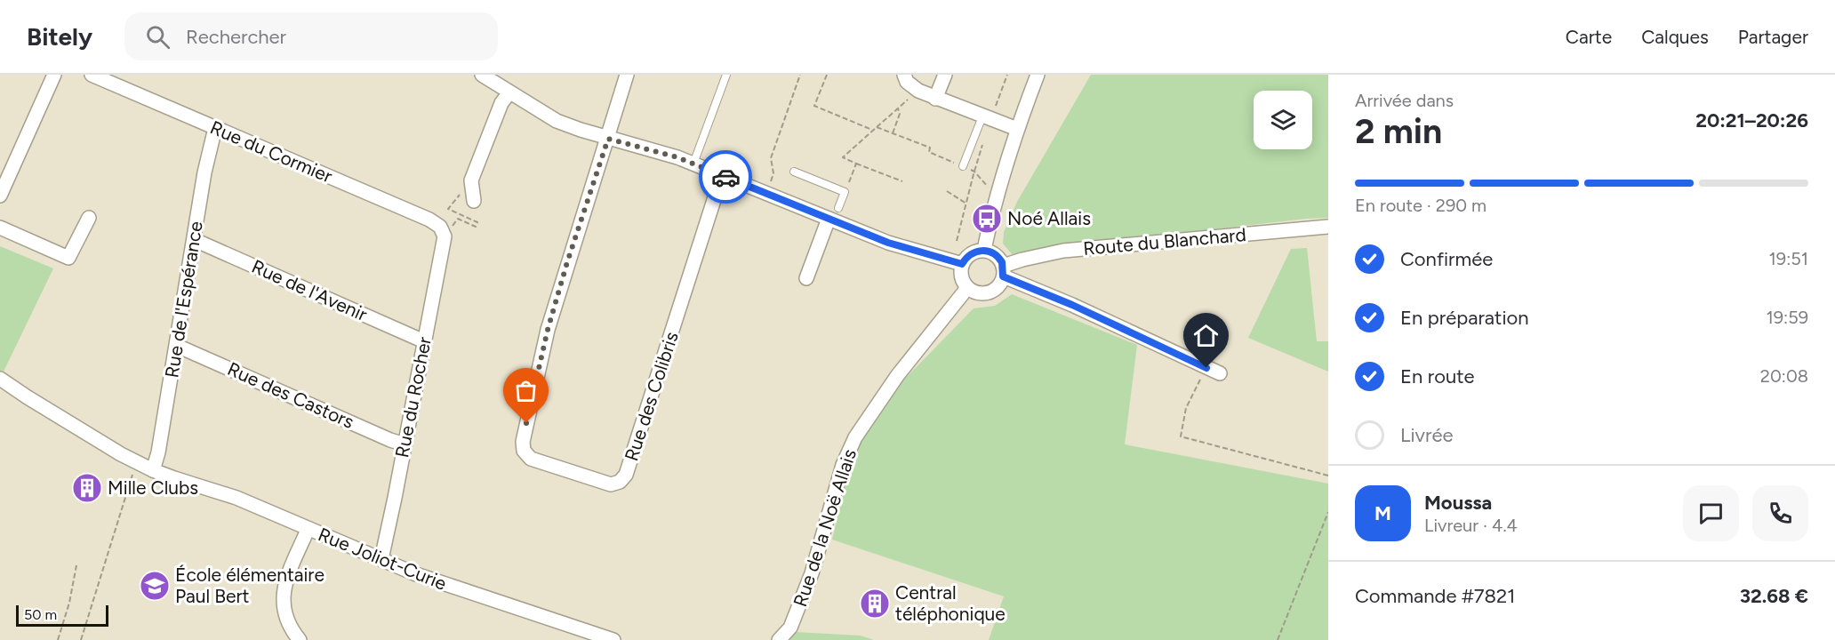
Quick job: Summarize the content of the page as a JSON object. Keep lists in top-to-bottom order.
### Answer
{
  "streets": {
    "street": [
      "Rue du Cormier",
      "Route du Blanchard",
      "Rue de l'Avenir",
      "Rue de l'Espérance",
      "Rue des Castors",
      "Rue des Colibris",
      "Rue du Rocher",
      "Rue de la Noë Allais",
      "Rue Joliot-Curie"
    ]
  },
  "crossings": [
    ["Rue du Cormier", "Rue de l'Espérance"],
    ["Rue du Cormier", "Rue du Rocher"],
    ["Route du Blanchard", "Rue de la Noë Allais"],
    ["Rue de l'Avenir", "Rue de l'Espérance"],
    ["Rue de l'Avenir", "Rue du Rocher"],
    ["Rue de l'Espérance", "Rue des Castors"],
    ["Rue de l'Espérance", "Rue Joliot-Curie"],
    ["Rue des Castors", "Rue du Rocher"],
    ["Rue du Rocher", "Rue Joliot-Curie"]
  ],
  "places": {
    "bus stop": ["Noé Allais"],
    "building": ["Mille Clubs", "Central téléphonique"],
    "school or university": ["École élémentaire Paul Bert"]
  },
  "scale_bar": "50 m",
  "page": {
    "header": "Bitely",
    "search": "Rechercher",
    "nav": ["Carte", "Calques", "Partager"],
    "heading": ["2 min", "Arrivée dans", "20:21–20:26"],
    "panel": [
      "Moussa",
      "Livreur · 4.4",
      "Commande #7821",
      "32.68 €"
    ],
    "bar": "En route · 290 m",
    "list": [
      ["Confirmée", "19:51"],
      ["En préparation", "19:59"],
      ["En route", "20:08"],
      "Livrée"
    ],
    "round": "M",
    "scale": "50 m"
  }
}
